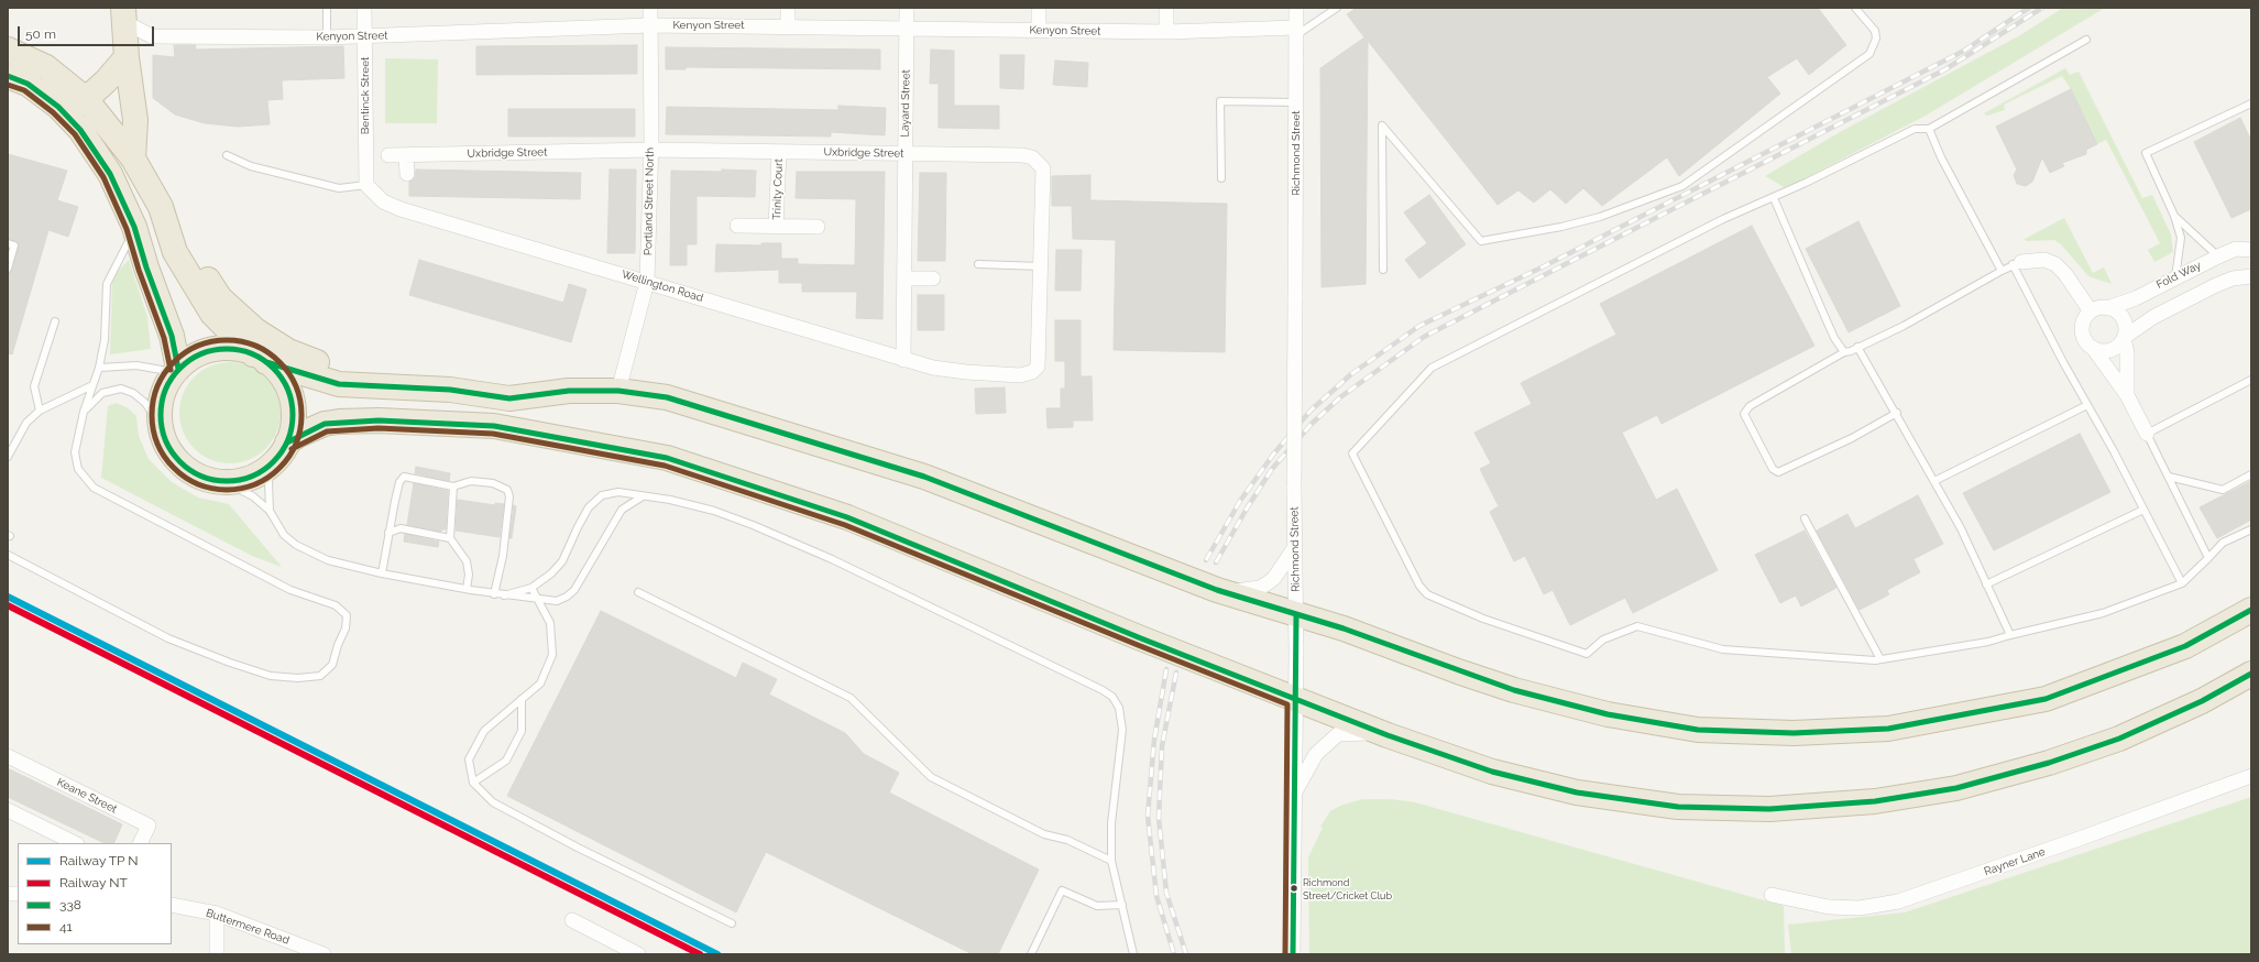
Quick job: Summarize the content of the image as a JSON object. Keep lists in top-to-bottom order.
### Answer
{
  "streets": {
    "street": [
      "Kenyon Street",
      "Bentinck Street",
      "Layard Street",
      "Uxbridge Street",
      "Richmond Street",
      "Trinity Court",
      "Portland Street North",
      "Fold Way",
      "Wellington Road",
      "Keane Street",
      "Rayner Lane",
      "Buttermere Road"
    ]
  },
  "crossings": [
    ["Kenyon Street", "Bentinck Street"],
    ["Kenyon Street", "Layard Street"],
    ["Kenyon Street", "Richmond Street"],
    ["Kenyon Street", "Portland Street North"],
    ["Bentinck Street", "Wellington Road"],
    ["Layard Street", "Uxbridge Street"],
    ["Layard Street", "Wellington Road"],
    ["Uxbridge Street", "Trinity Court"],
    ["Uxbridge Street", "Portland Street North"],
    ["Uxbridge Street", "Wellington Road"],
    ["Portland Street North", "Wellington Road"]
  ],
  "places": ["Richmond Street/Cricket Club"],
  "lines": ["transit line 338", "transit line 41", "rail line NT"],
  "legend": [
    "Railway TP N",
    "Railway NT",
    "338",
    "41"
  ],
  "scale_bar": "50 m"
}
